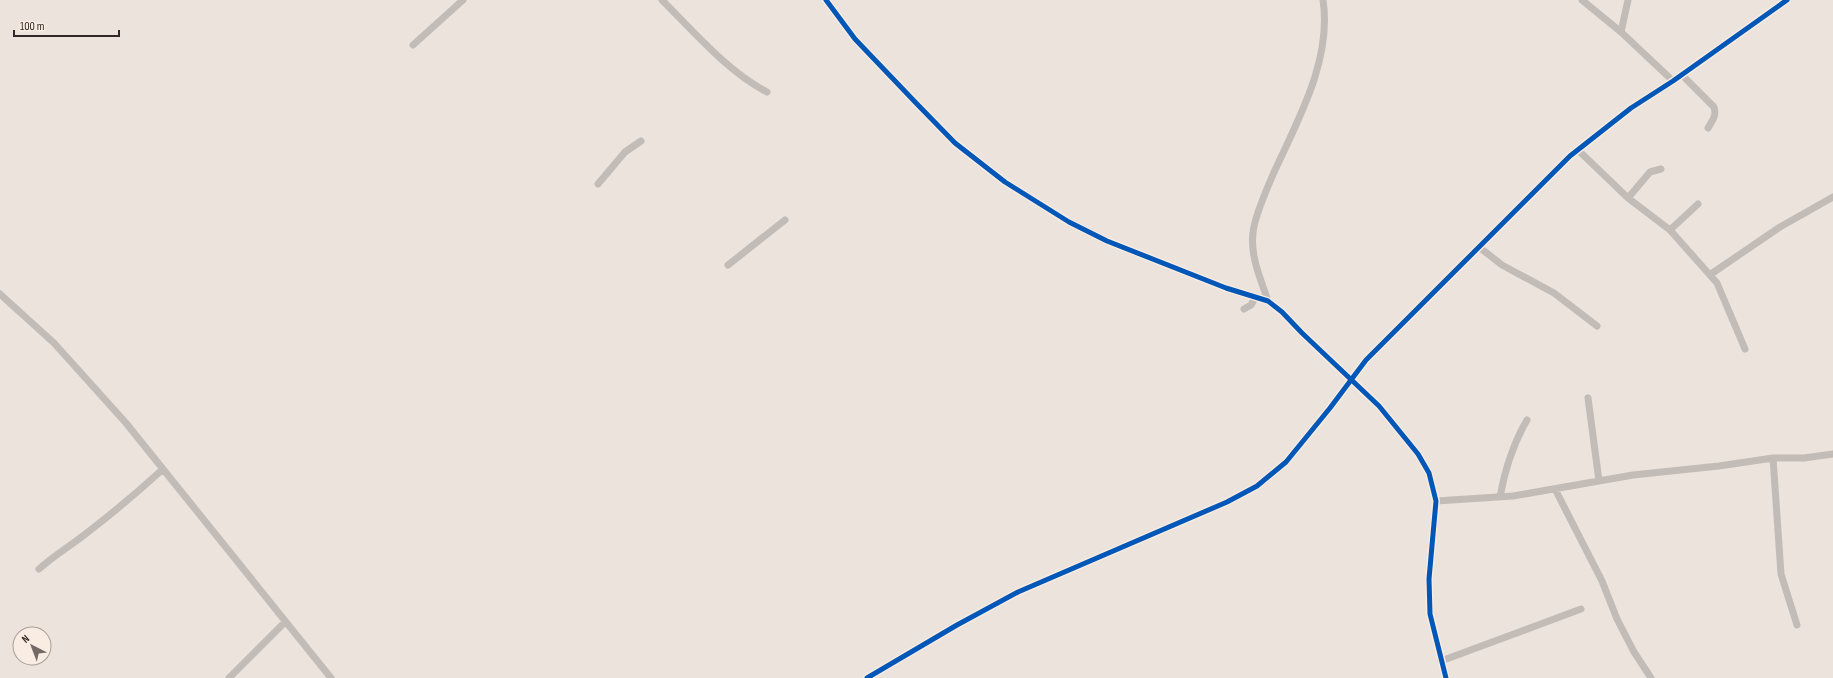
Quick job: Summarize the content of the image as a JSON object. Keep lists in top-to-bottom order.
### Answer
{
  "scale_bar": "100 m",
  "north": "top left"
}
